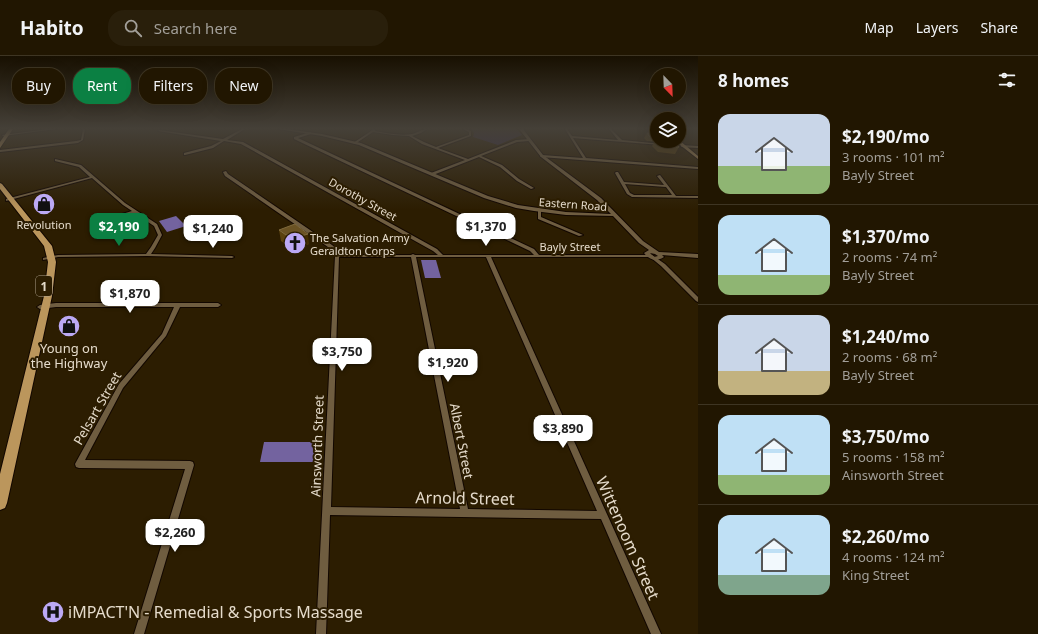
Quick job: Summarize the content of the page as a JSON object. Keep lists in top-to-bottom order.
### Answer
{
  "streets": {
    "highway": ["1"],
    "street": [
      "Dorothy Street",
      "Eastern Road",
      "Bayly Street",
      "Pelsart Street",
      "Albert Street",
      "Ainsworth Street",
      "Arnold Street",
      "Wittenoom Street"
    ]
  },
  "crossings": [
    ["Dorothy Street", "Bayly Street"],
    ["Bayly Street", "Albert Street"],
    ["Bayly Street", "Ainsworth Street"],
    ["Bayly Street", "Wittenoom Street"],
    ["Albert Street", "Arnold Street"],
    ["Ainsworth Street", "Arnold Street"],
    ["Arnold Street", "Wittenoom Street"]
  ],
  "places": {
    "shop": ["Revolution", "Young on the Highway"],
    "church": ["The Salvation Army Geraldton Corps"],
    "hospital": ["iMPACT'N - Remedial & Sports Massage"]
  },
  "north": "bottom right",
  "page": {
    "header": "Habito",
    "search": "Search here",
    "nav": ["Map", "Layers", "Share"],
    "heading": "8 homes",
    "chip": [
      "Buy",
      "Rent",
      "Filters",
      "New"
    ],
    "list": [
      {
        "name": "$2,190/mo",
        "note": "3 rooms · 101 m² · Bayly Street"
      },
      {
        "name": "$1,370/mo",
        "note": "2 rooms · 74 m² · Bayly Street"
      },
      {
        "name": "$1,240/mo",
        "note": "2 rooms · 68 m² · Bayly Street"
      },
      {
        "name": "$3,750/mo",
        "note": "5 rooms · 158 m² · Ainsworth Street"
      },
      {
        "name": "$2,260/mo",
        "note": "4 rooms · 124 m² · King Street"
      }
    ],
    "price": [
      "$2,190",
      "$1,370",
      "$1,240",
      "$1,870",
      "$3,750",
      "$1,920",
      "$3,890",
      "$2,260"
    ]
  }
}
